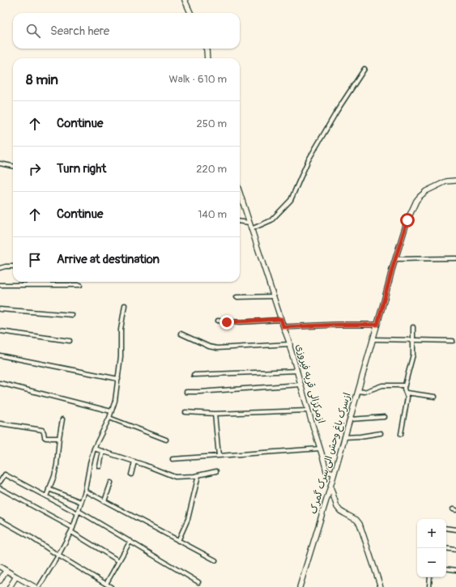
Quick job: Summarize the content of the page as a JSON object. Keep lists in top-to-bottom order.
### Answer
{
  "streets": {
    "main road": ["ازمرکزالی قریه فیروزی", "ازسرک باغ وحش الی سرک گمرک"]
  },
  "crossings": [
    ["ازمرکزالی قریه فیروزی", "ازسرک باغ وحش الی سرک گمرک"]
  ],
  "page": {
    "search": "Search here",
    "heading": ["8 min", "Walk · 610 m"],
    "list": [
      ["Continue", "250 m"],
      ["Turn right", "220 m"],
      ["Continue", "140 m"],
      "Arrive at destination"
    ],
    "map_buttons": ["+", "−"]
  }
}
